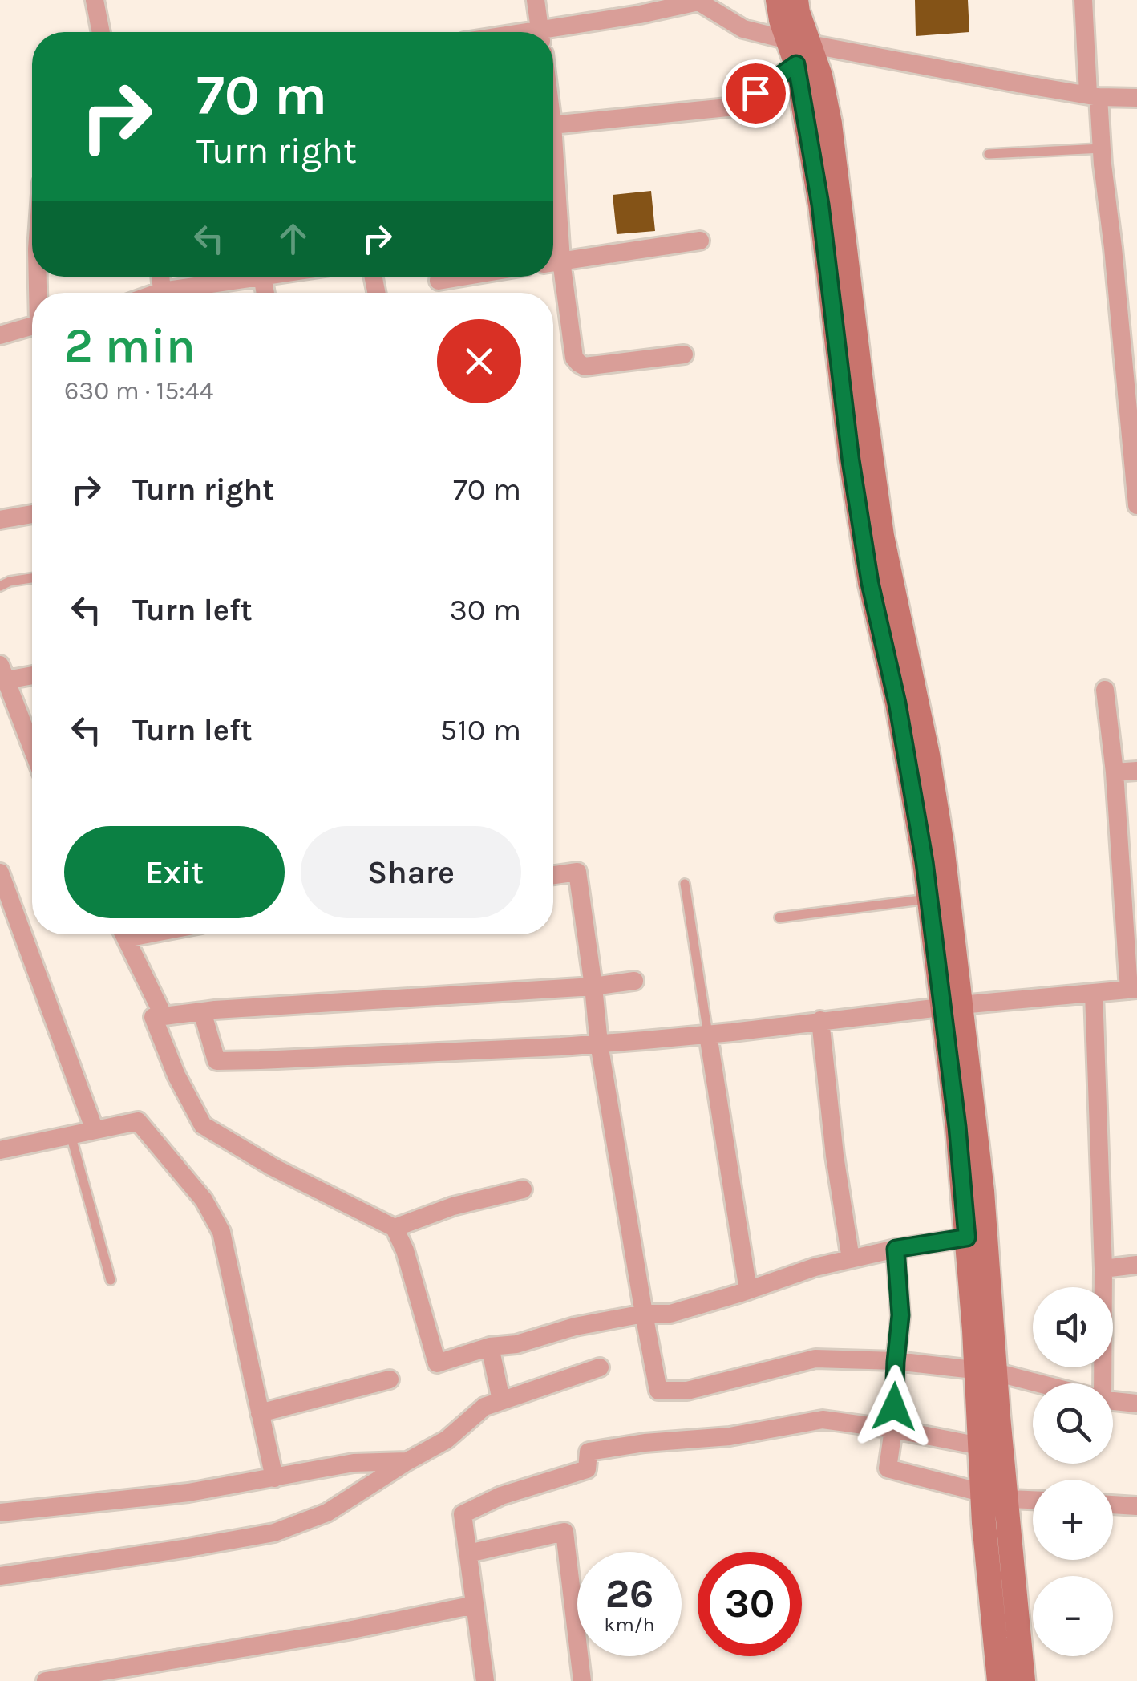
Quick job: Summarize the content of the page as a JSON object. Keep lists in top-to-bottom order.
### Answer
{
  "page": {
    "turn": ["70 m", "Turn right"],
    "heading": ["2 min", "630 m · 15:44"],
    "list": [
      {
        "name": "Turn right",
        "value": "70 m"
      },
      {
        "name": "Turn left",
        "value": "30 m"
      },
      {
        "name": "Turn left",
        "value": "510 m"
      }
    ],
    "buttons": ["Exit", "Share"],
    "map_buttons": ["+", "−"],
    "speed": "26 km/h",
    "limit": "30"
  }
}
